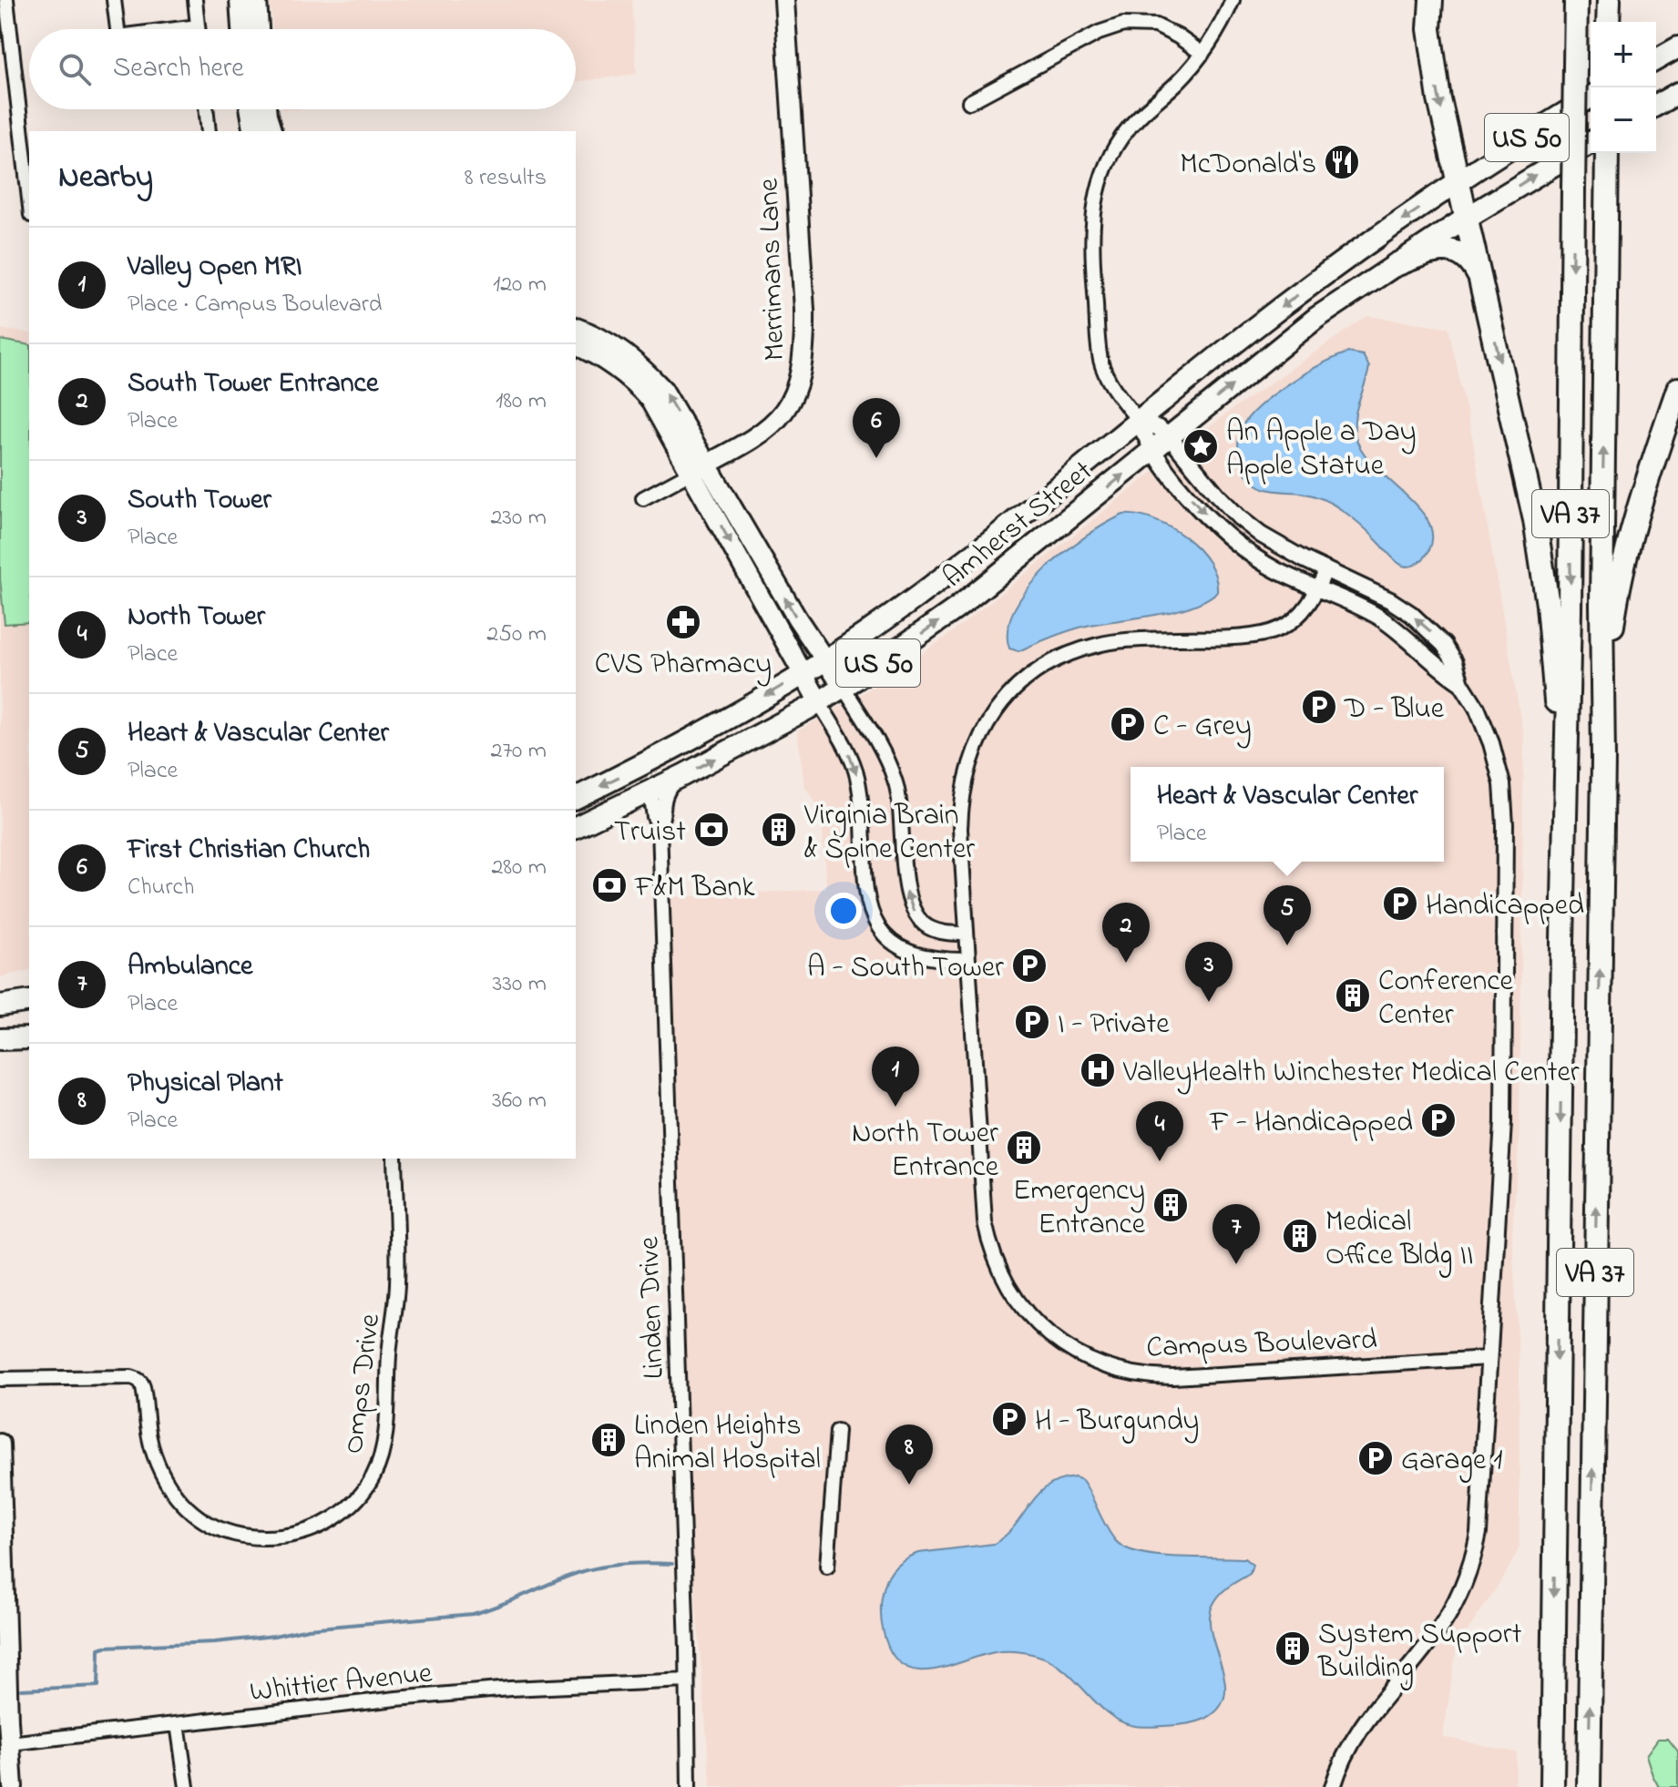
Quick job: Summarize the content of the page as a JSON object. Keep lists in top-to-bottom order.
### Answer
{
  "streets": {
    "highway": ["VA 37"],
    "main road": ["US 50", "Merrimans Lane", "Amherst Street"],
    "street": [
      "Linden Drive",
      "Campus Boulevard",
      "Omps Drive",
      "Whittier Avenue"
    ]
  },
  "crossings": [
    ["US 50", "Amherst Street"],
    ["Amherst Street", "Linden Drive"],
    ["Linden Drive", "Whittier Avenue"]
  ],
  "places": {
    "restaurant": ["McDonald's"],
    "place": ["An Apple a Day Apple Statue"],
    "pharmacy": ["CVS Pharmacy"],
    "parking": [
      "D - Blue",
      "C - Grey",
      "Handicapped",
      "A - South Tower",
      "I - Private",
      "F - Handicapped",
      "H - Burgundy",
      "Garage 1"
    ],
    "bank": ["Truist", "F&M Bank"],
    "building": [
      "Virginia Brain & Spine Center",
      "Conference Center",
      "North Tower Entrance",
      "Emergency Entrance",
      "Medical Office Bldg II",
      "Linden Heights Animal Hospital",
      "System Support Building"
    ],
    "hospital": ["ValleyHealth Winchester Medical Center"]
  },
  "page": {
    "map_buttons": ["+", "−"],
    "search": "Search here",
    "heading": ["Nearby", "8 results"],
    "list": [
      {
        "mark": "1",
        "name": "Valley Open MRI",
        "note": "Place · Campus Boulevard",
        "value": "120 m"
      },
      {
        "mark": "2",
        "name": "South Tower Entrance",
        "note": "Place",
        "value": "180 m"
      },
      {
        "mark": "3",
        "name": "South Tower",
        "note": "Place",
        "value": "230 m"
      },
      {
        "mark": "4",
        "name": "North Tower",
        "note": "Place",
        "value": "250 m"
      },
      {
        "mark": "5",
        "name": "Heart & Vascular Center",
        "note": "Place",
        "value": "270 m"
      },
      {
        "mark": "6",
        "name": "First Christian Church",
        "note": "Church",
        "value": "280 m"
      },
      {
        "mark": "7",
        "name": "Ambulance",
        "note": "Place",
        "value": "330 m"
      },
      {
        "mark": "8",
        "name": "Physical Plant",
        "note": "Place",
        "value": "360 m"
      }
    ],
    "pins": [
      "6",
      "5",
      "2",
      "3",
      "1",
      "4",
      "7",
      "8"
    ],
    "popup": ["Heart & Vascular Center", "Place"]
  }
}
